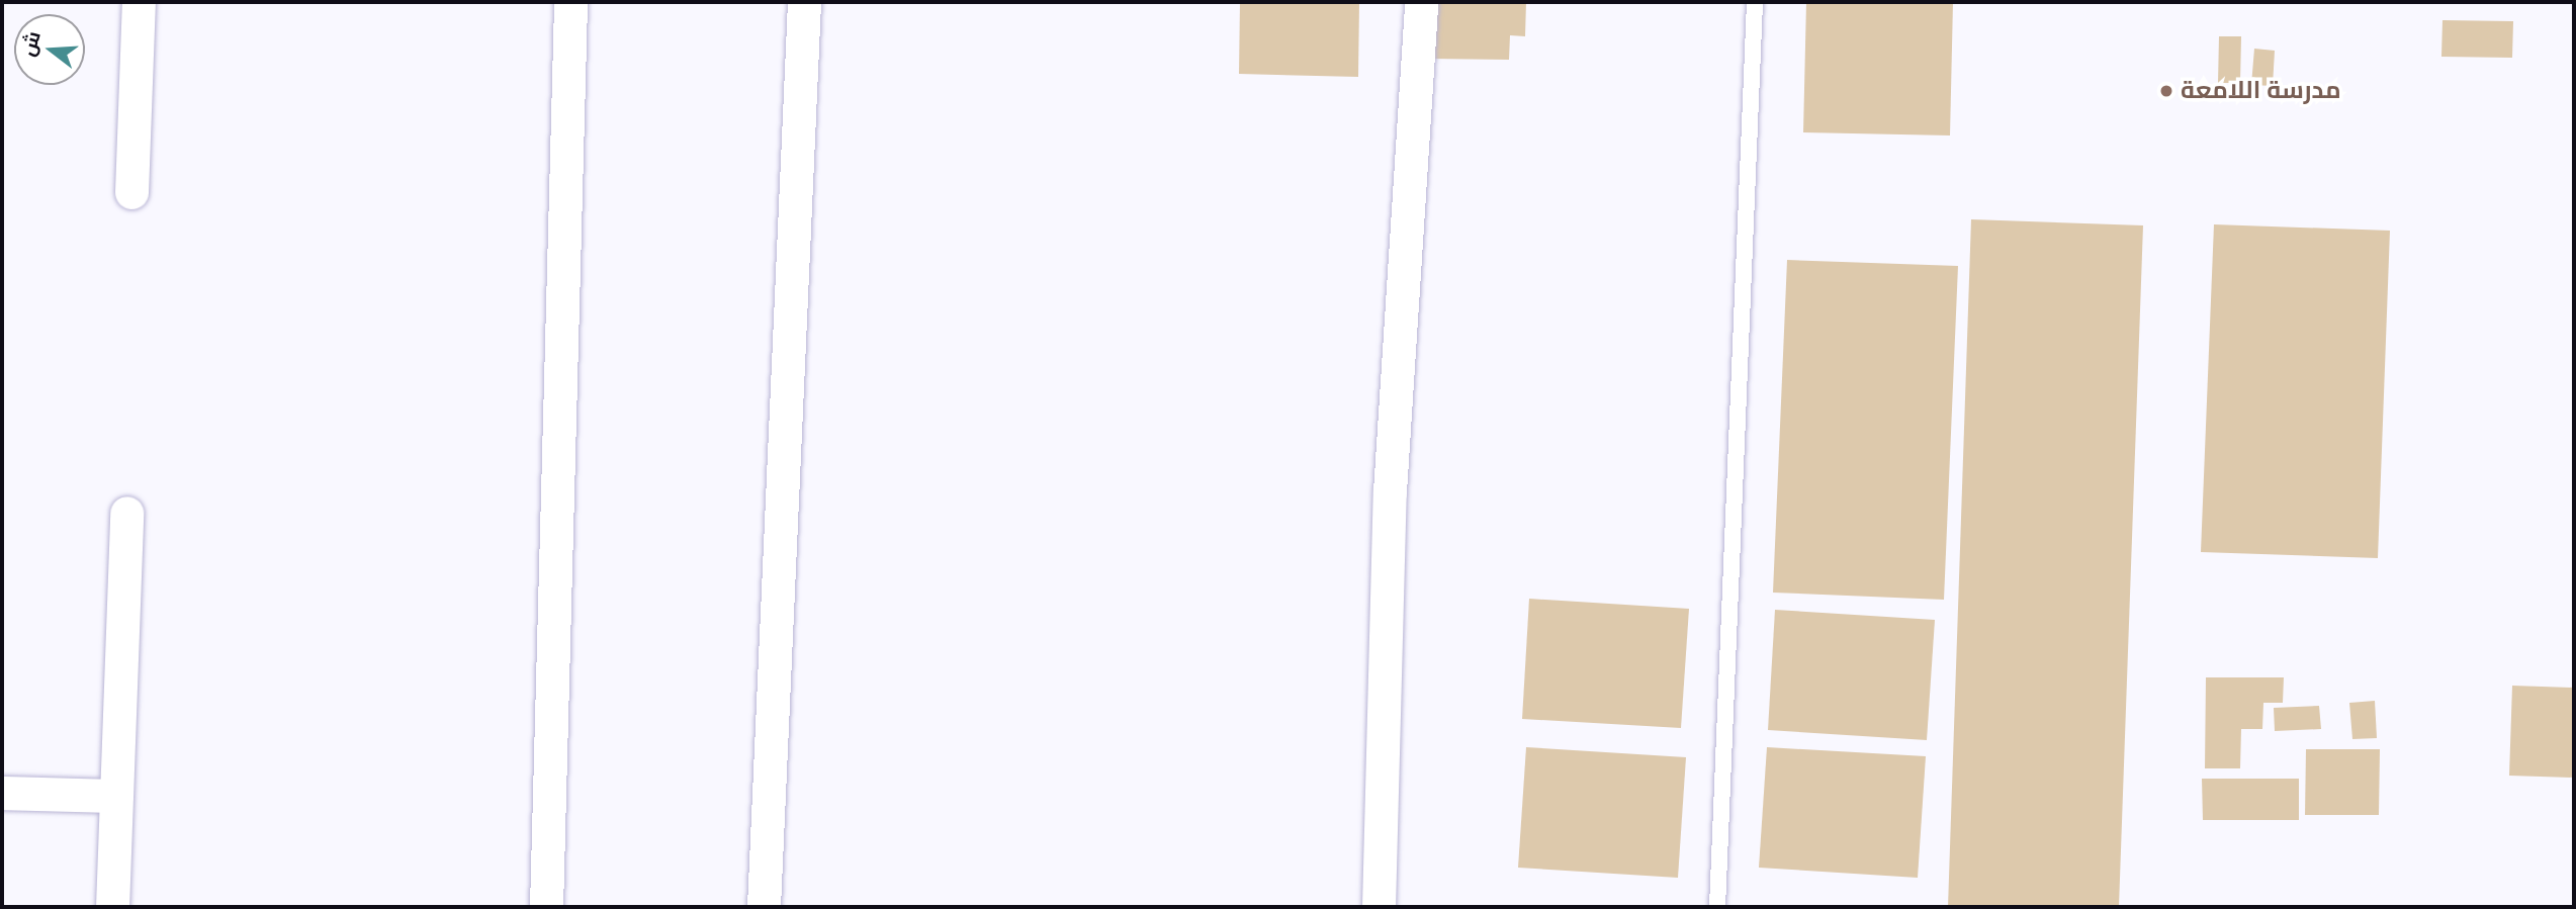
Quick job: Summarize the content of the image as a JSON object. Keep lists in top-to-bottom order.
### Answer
{
  "places": ["مدرسة اللامعة"],
  "north": "left"
}
